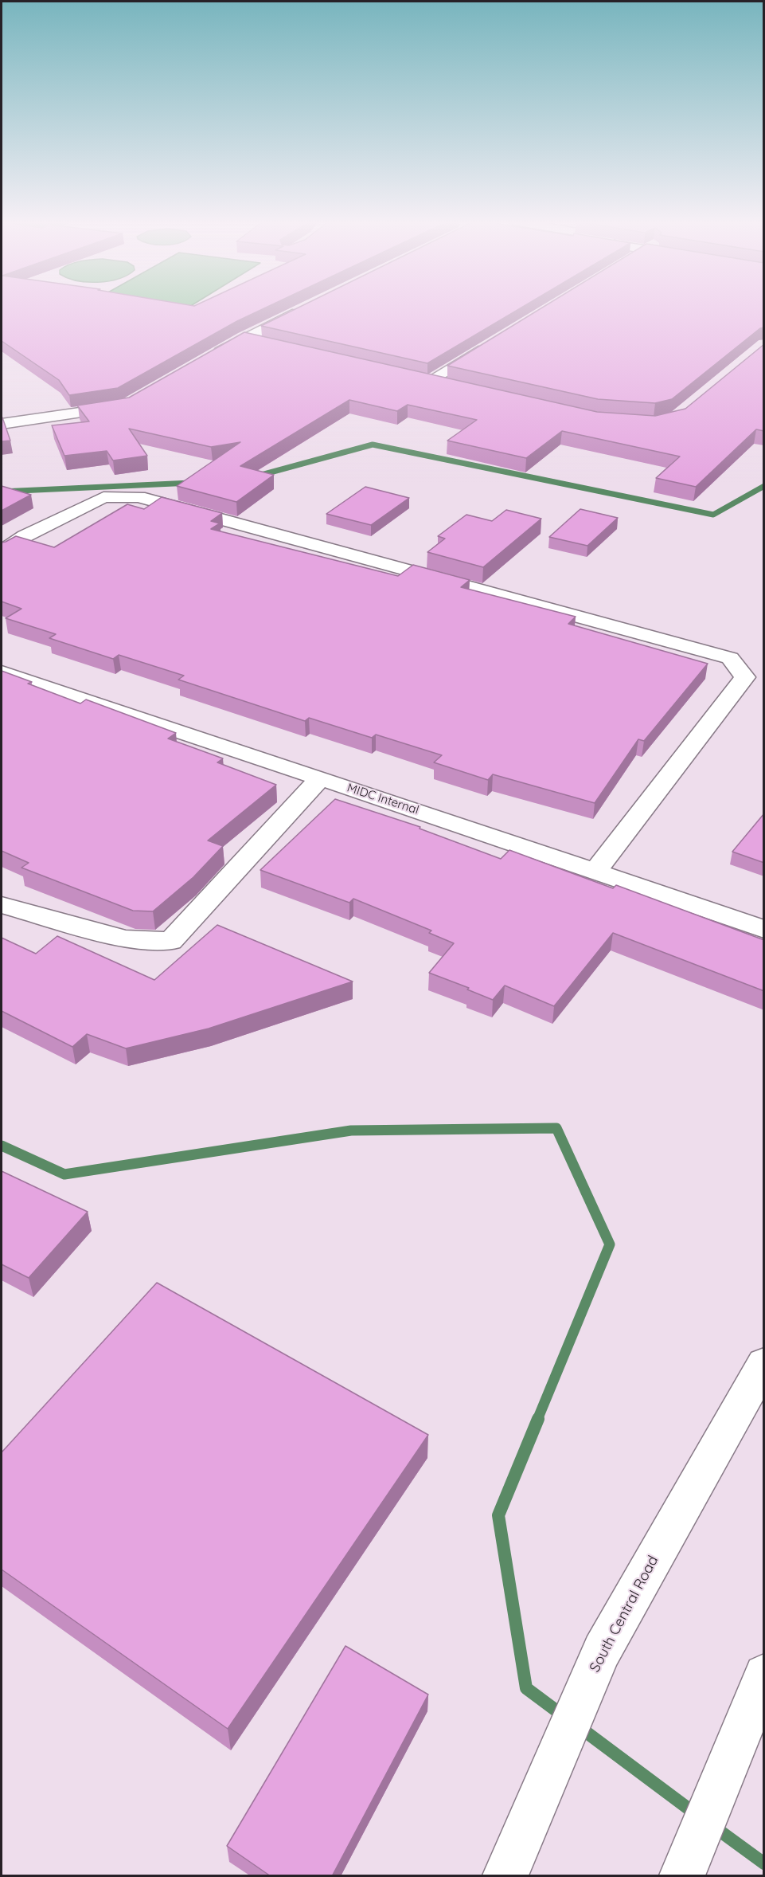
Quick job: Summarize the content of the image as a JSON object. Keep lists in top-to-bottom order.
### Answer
{
  "streets": {
    "street": ["MIDC Internal", "South Central Road"]
  }
}
